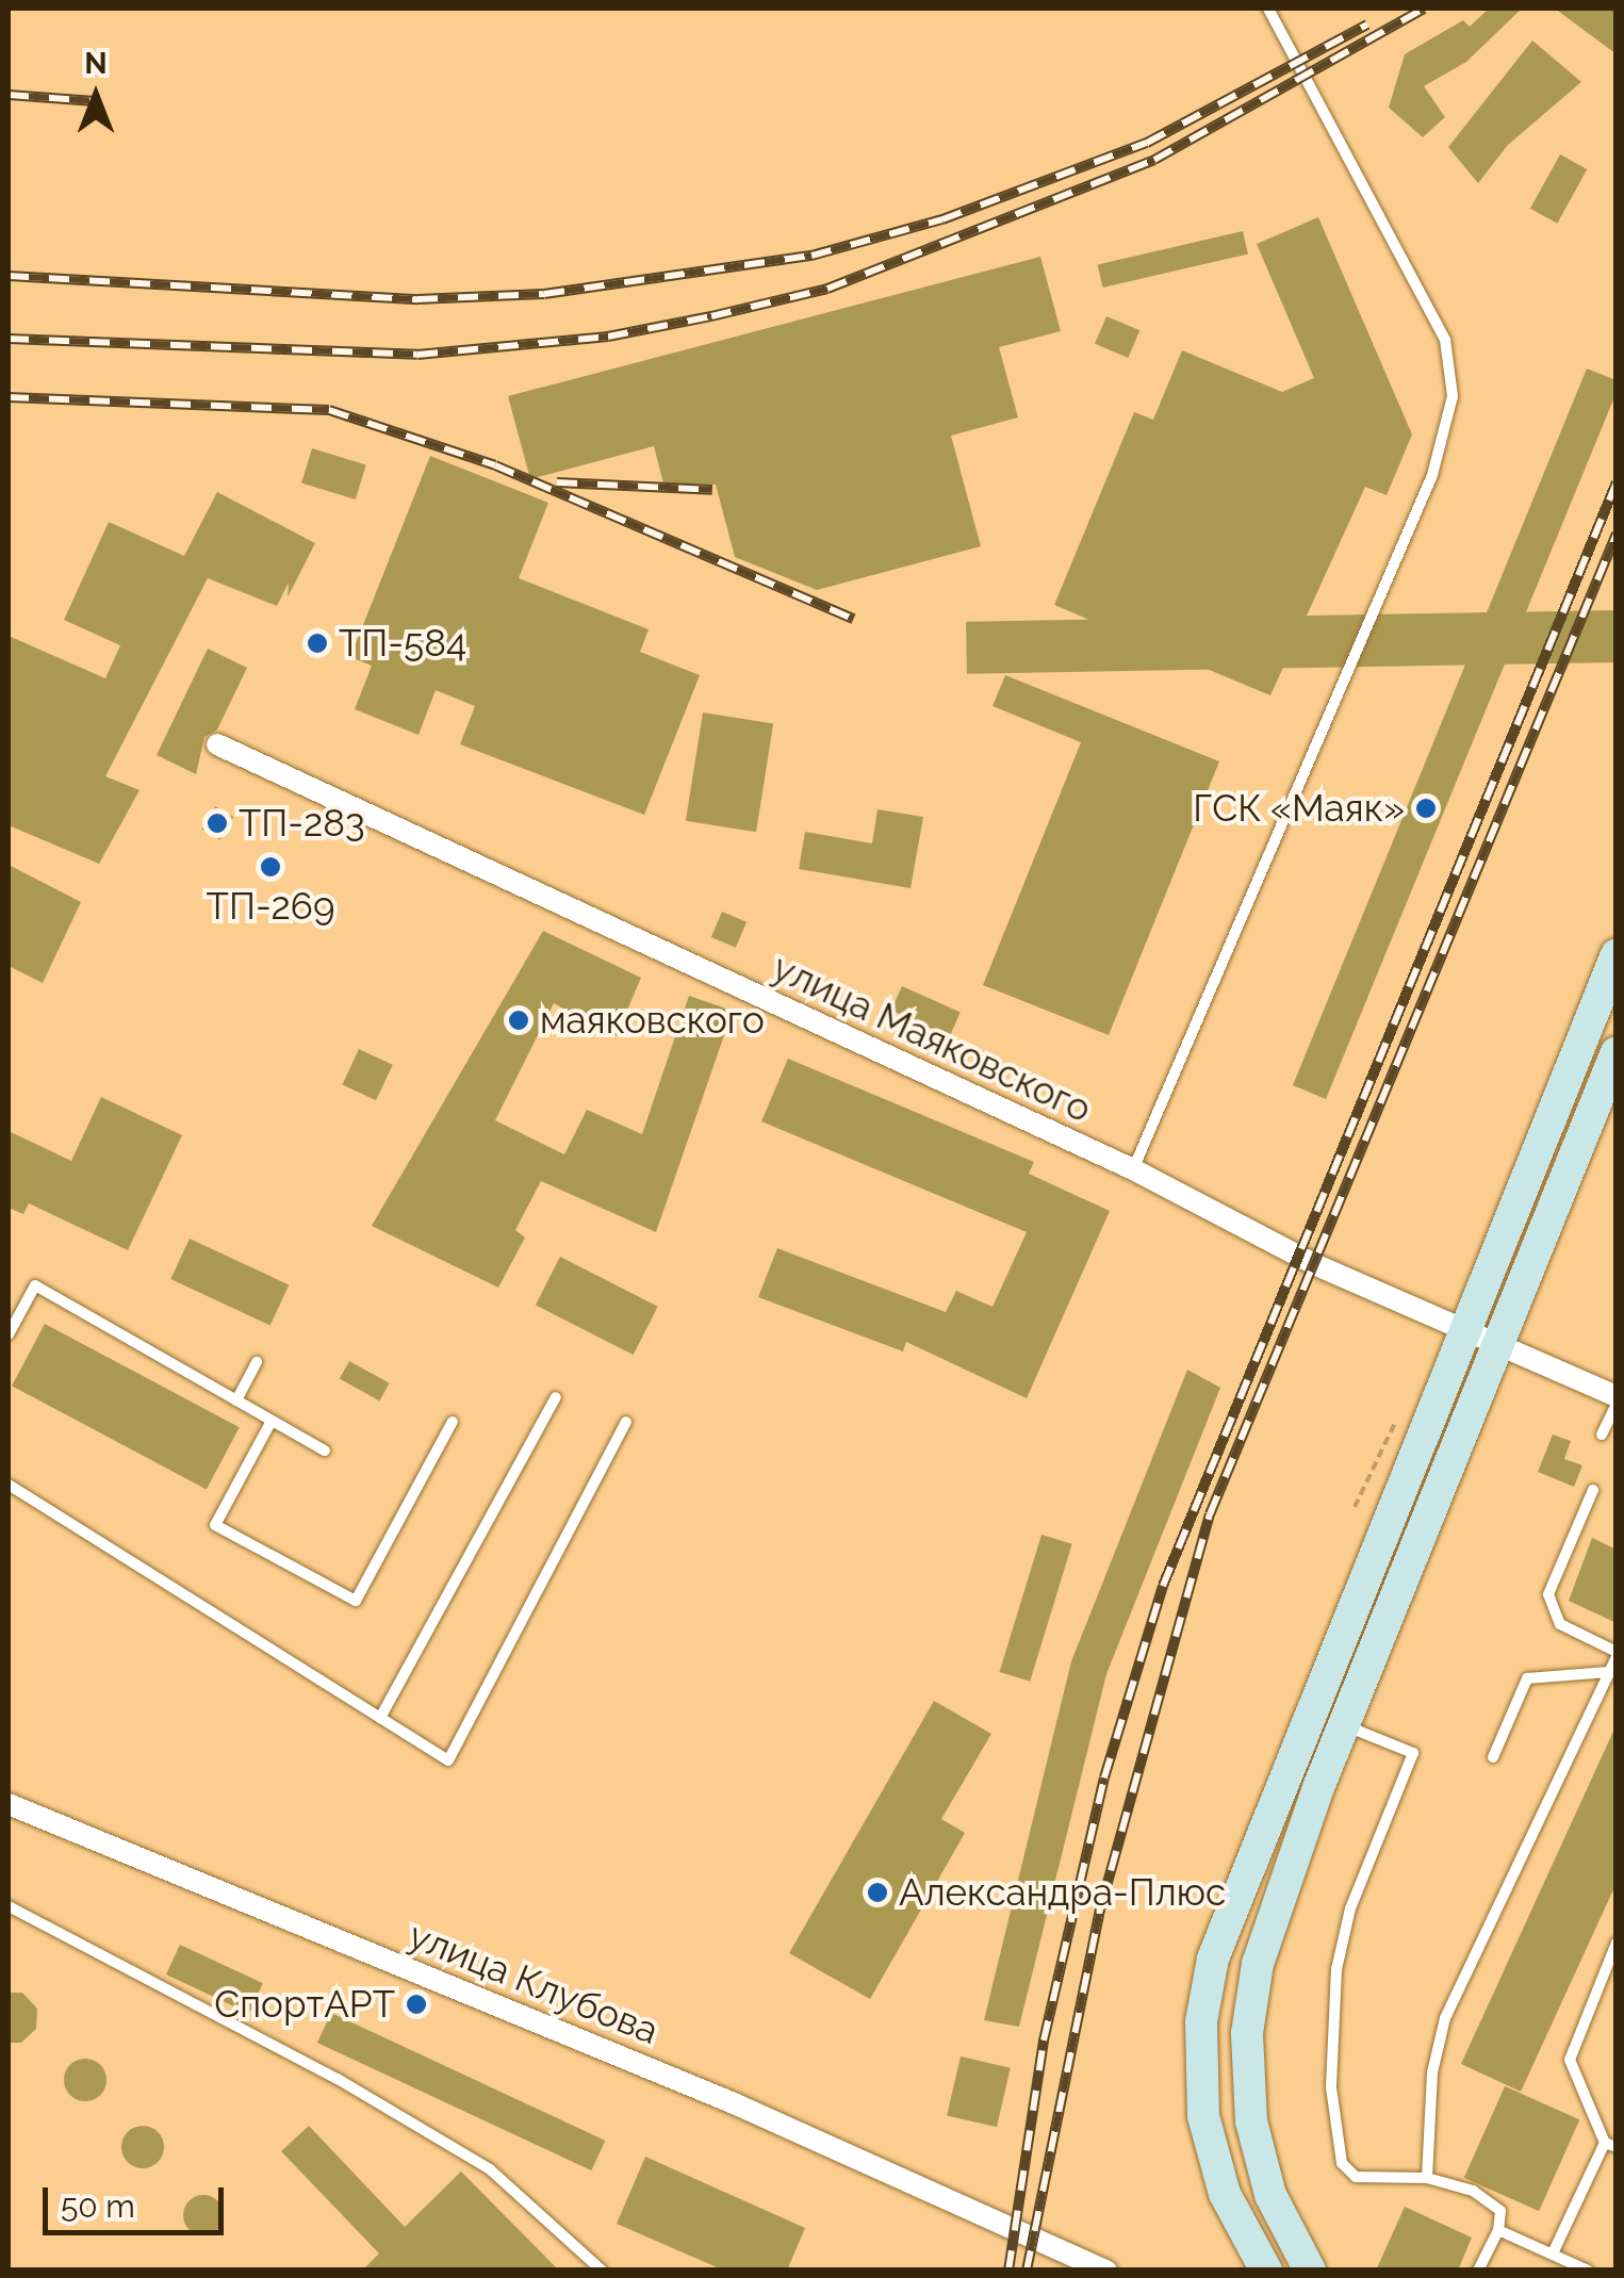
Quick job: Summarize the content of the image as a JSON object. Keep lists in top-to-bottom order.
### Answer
{
  "streets": {
    "street": ["улица Маяковского", "улица Клубова"]
  },
  "places": [
    "ТП-584",
    "ГСК «Маяк»",
    "ТП-283",
    "ТП-269",
    "маяковского",
    "Александра-Плюс",
    "СпортАРТ"
  ],
  "scale_bar": "50 m",
  "north": "top"
}
